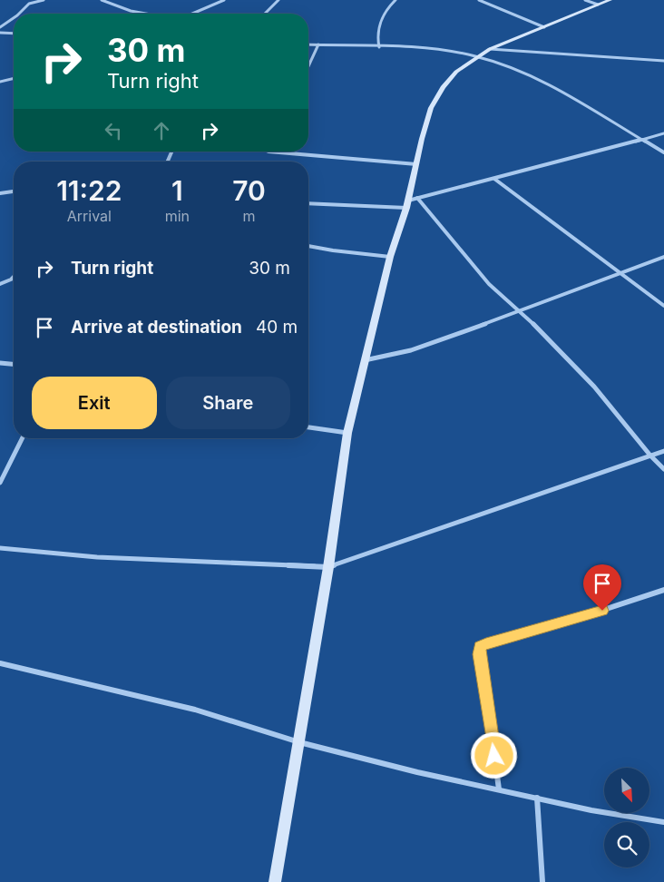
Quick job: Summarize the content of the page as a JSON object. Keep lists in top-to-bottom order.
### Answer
{
  "north": "bottom right",
  "page": {
    "turn": ["30 m", "Turn right"],
    "eta": [
      "11:22",
      "Arrival",
      "1",
      "min",
      "70",
      "m"
    ],
    "list": [
      {
        "name": "Turn right",
        "value": "30 m"
      },
      {
        "name": "Arrive at destination",
        "value": "40 m"
      }
    ],
    "buttons": ["Exit", "Share"]
  }
}
